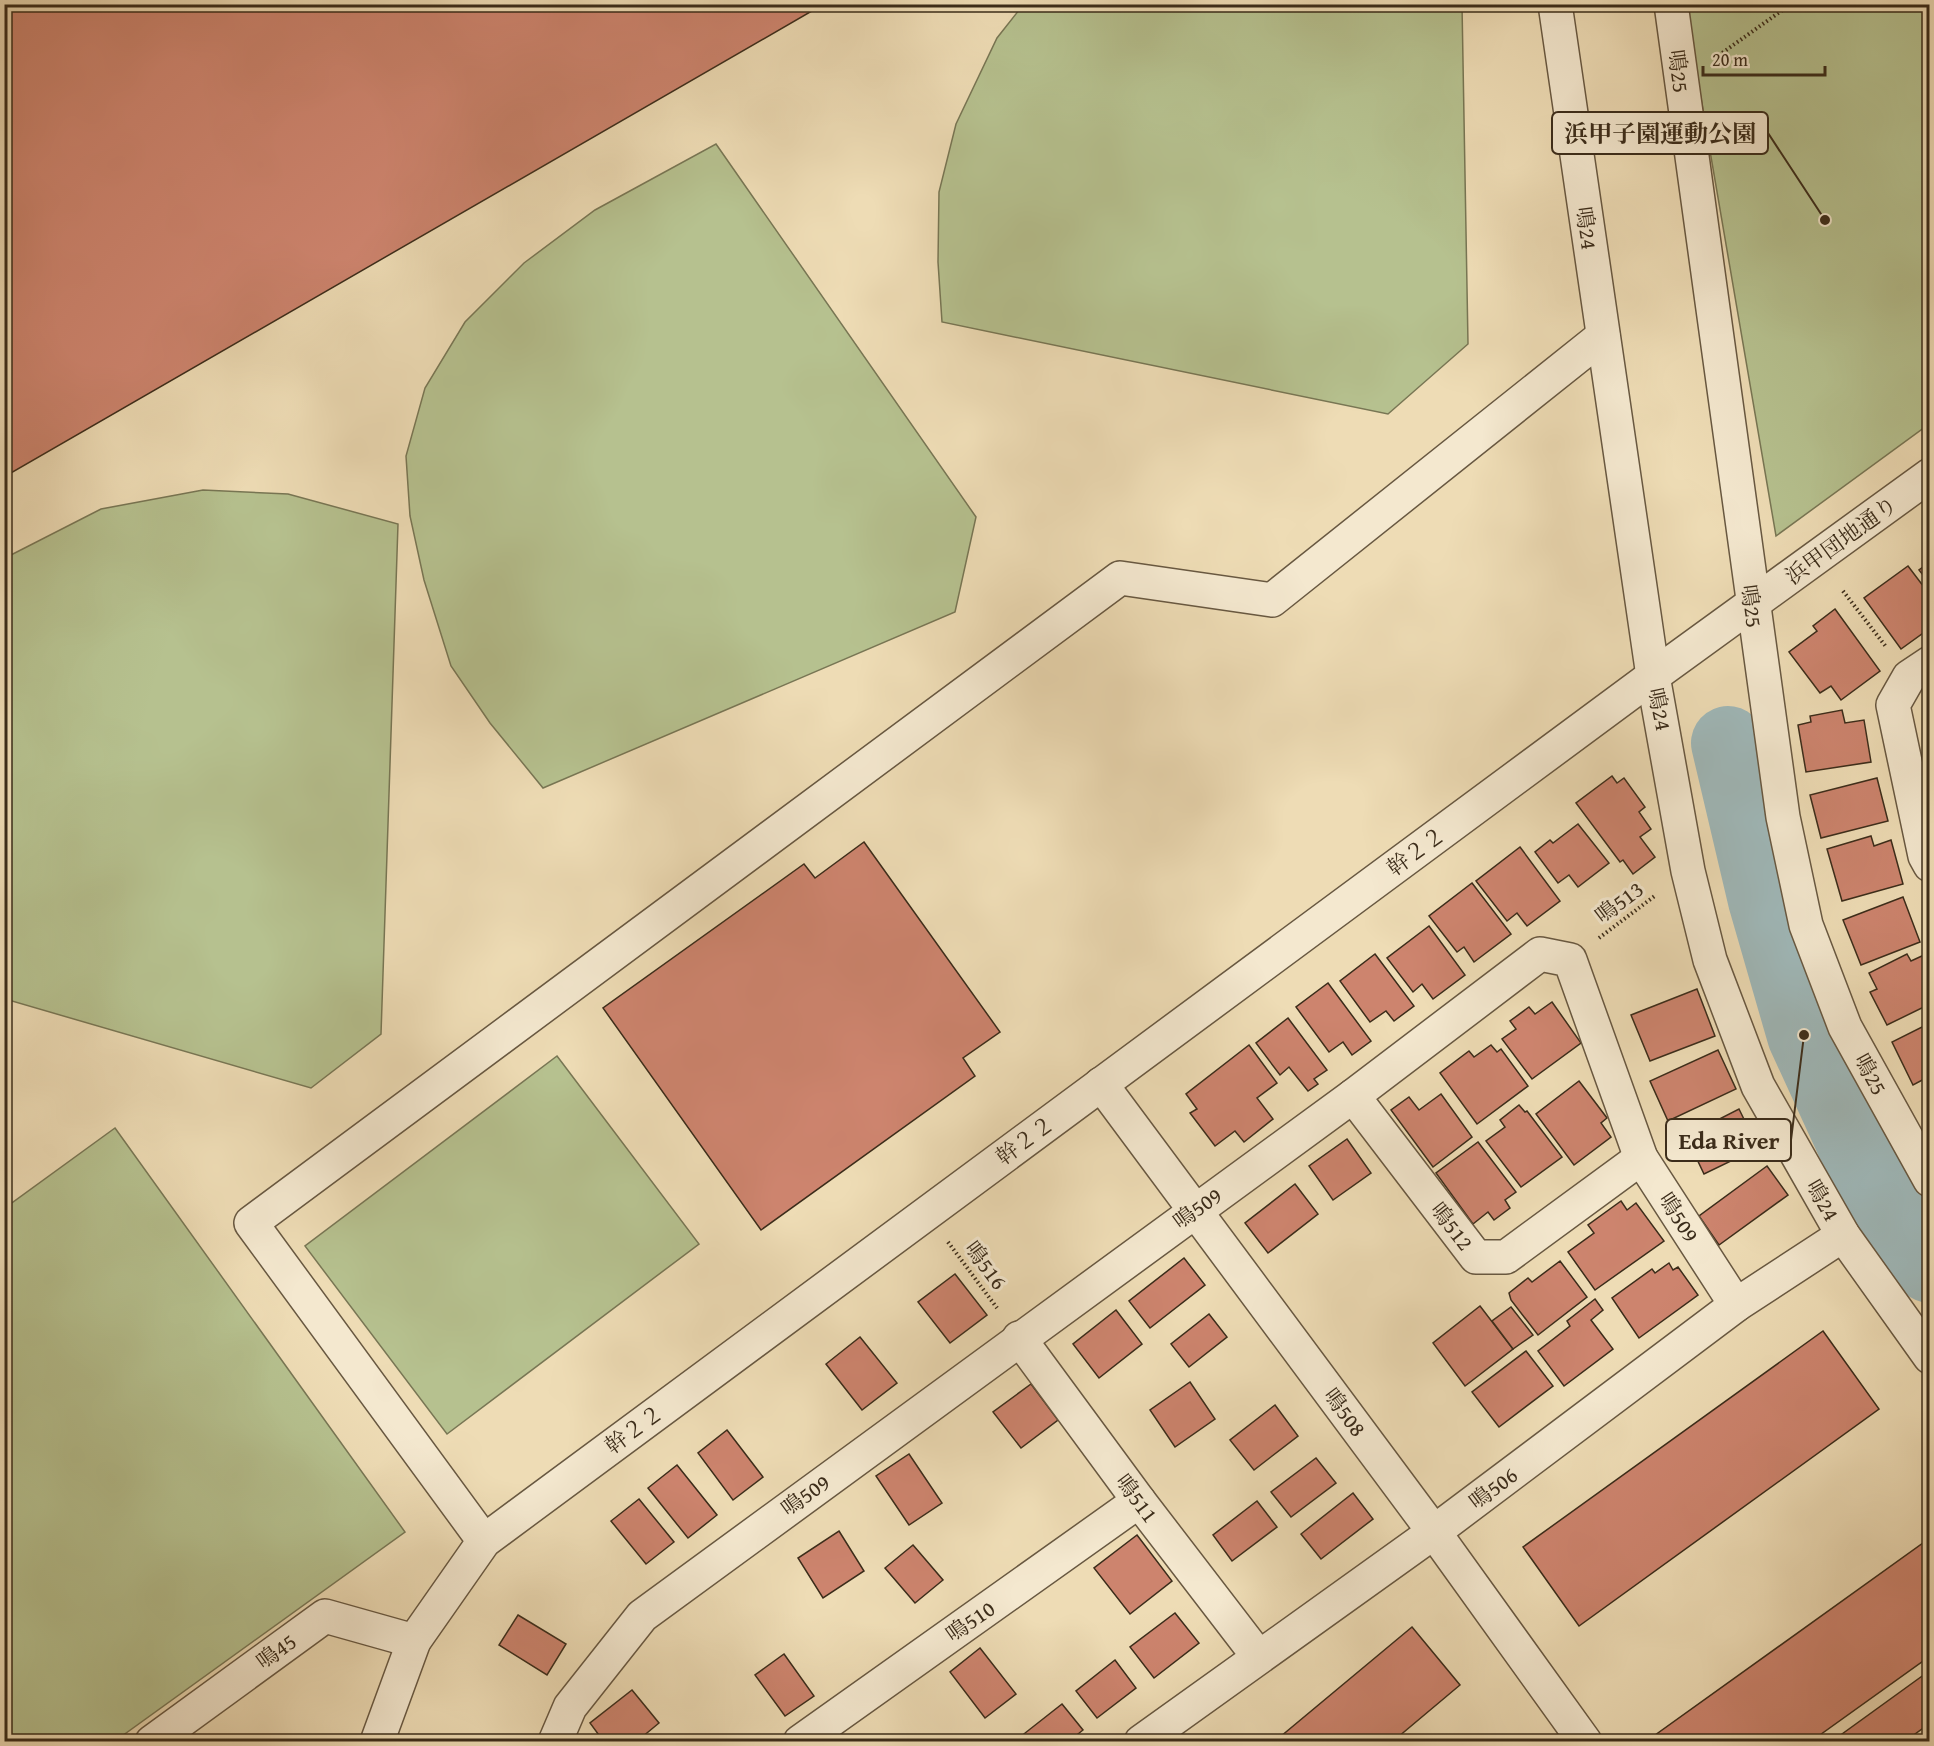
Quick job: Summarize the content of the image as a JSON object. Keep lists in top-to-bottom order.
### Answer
{
  "streets": {
    "street": [
      "鳴25",
      "鳴24",
      "浜甲団地通り",
      "幹２２",
      "鳴509",
      "鳴512",
      "鳴508",
      "鳴506",
      "鳴511",
      "鳴510",
      "鳴45"
    ],
    "path": ["鳴513", "鳴516"]
  },
  "crossings": [
    ["鳴25", "浜甲団地通り"],
    ["鳴25", "幹２２"],
    ["鳴24", "幹２２"],
    ["鳴24", "鳴513"],
    ["鳴24", "鳴506"],
    ["浜甲団地通り", "幹２２"],
    ["幹２２", "鳴516"],
    ["幹２２", "鳴508"],
    ["幹２２", "鳴45"],
    ["鳴513", "鳴509"],
    ["鳴509", "鳴512"],
    ["鳴509", "鳴516"],
    ["鳴509", "鳴508"],
    ["鳴509", "鳴506"],
    ["鳴509", "鳴511"],
    ["鳴516", "鳴511"],
    ["鳴508", "鳴506"],
    ["鳴506", "鳴511"],
    ["鳴511", "鳴510"]
  ],
  "places": ["浜甲子園運動公園", "Eda River"],
  "scale_bar": "20 m"
}
